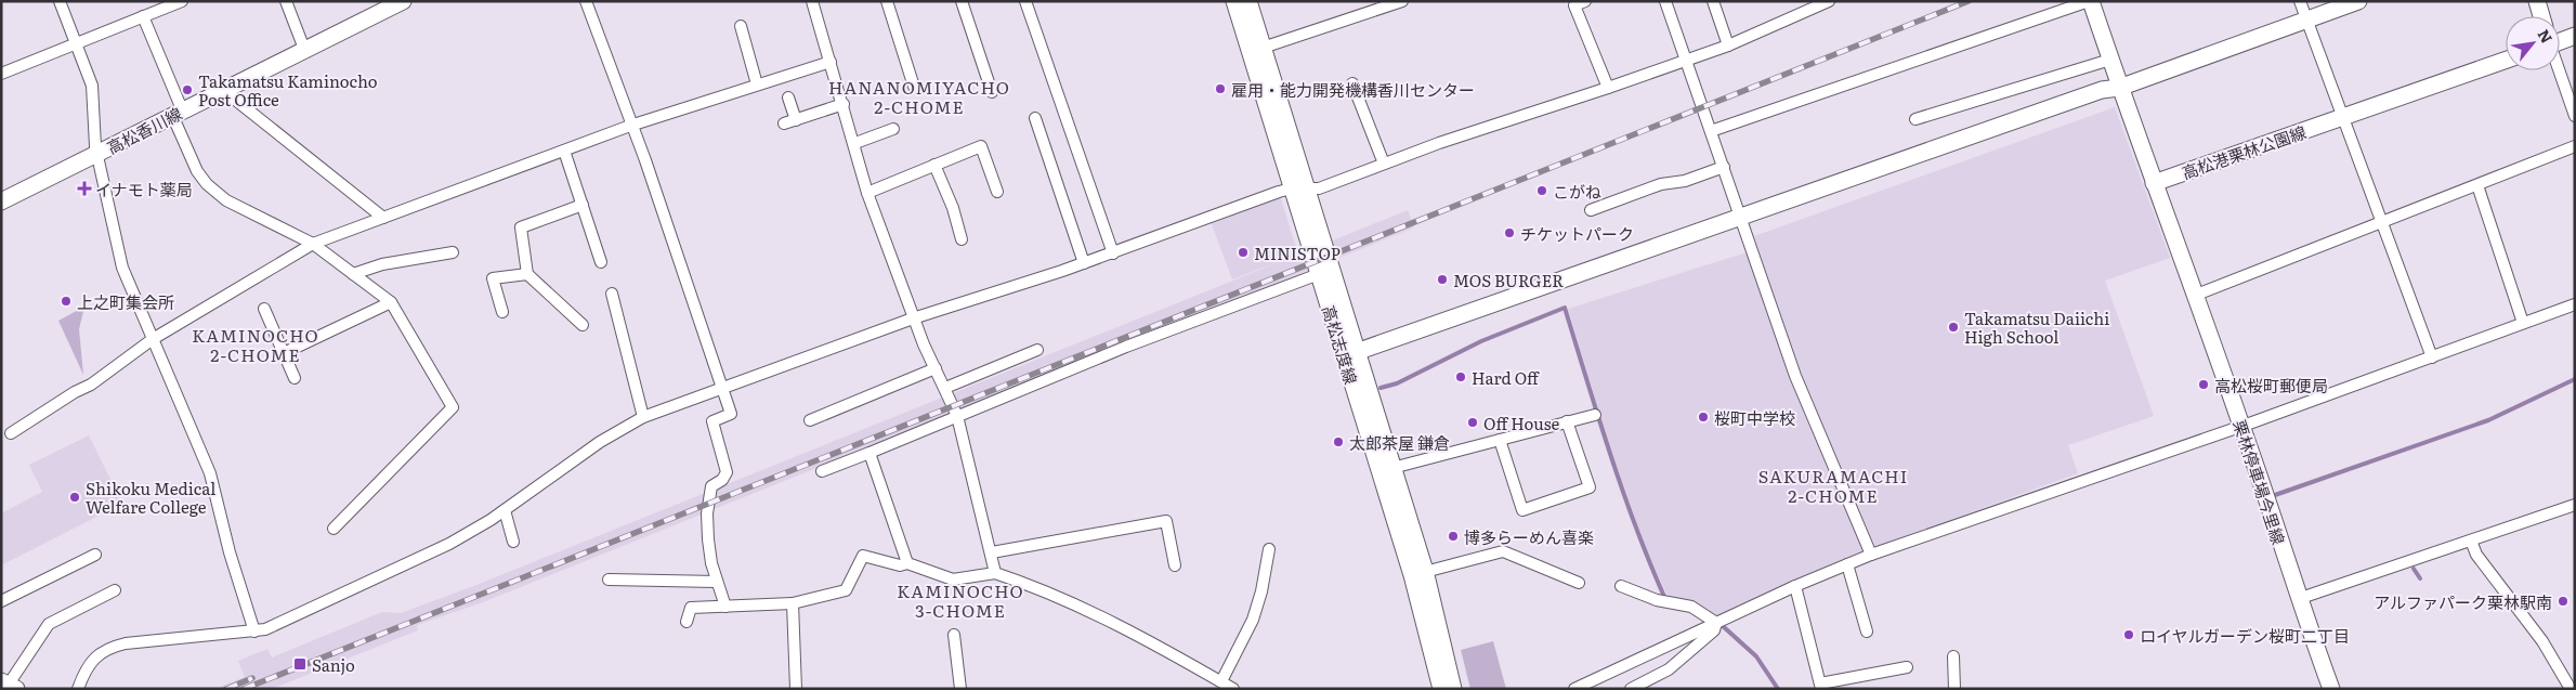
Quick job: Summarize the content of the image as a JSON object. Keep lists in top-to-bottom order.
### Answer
{
  "streets": {
    "main road": [
      "高松香川線",
      "高松港栗林公園線",
      "高松志度線",
      "栗林停車場今里線"
    ]
  },
  "crossings": [
    ["高松港栗林公園線", "栗林停車場今里線"]
  ],
  "districts": [
    "HANANOMIYACHO 2-CHOME",
    "KAMINOCHO 2-CHOME",
    "SAKURAMACHI 2-CHOME",
    "KAMINOCHO 3-CHOME"
  ],
  "places": {
    "other": [
      "雇用・能力開発機構香川センター",
      "Takamatsu Kaminocho Post Office",
      "こがね",
      "チケットパーク",
      "MINISTOP",
      "MOS BURGER",
      "上之町集会所",
      "Takamatsu Daiichi High School",
      "Hard Off",
      "高松桜町郵便局",
      "桜町中学校",
      "Off House",
      "太郎茶屋 鎌倉",
      "Shikoku Medical Welfare College",
      "博多らーめん喜楽",
      "アルファパーク栗林駅南",
      "ロイヤルガーデン桜町二丁目"
    ],
    "health": ["イナモト薬局"],
    "transit": ["Sanjo"]
  },
  "north": "top right"
}
